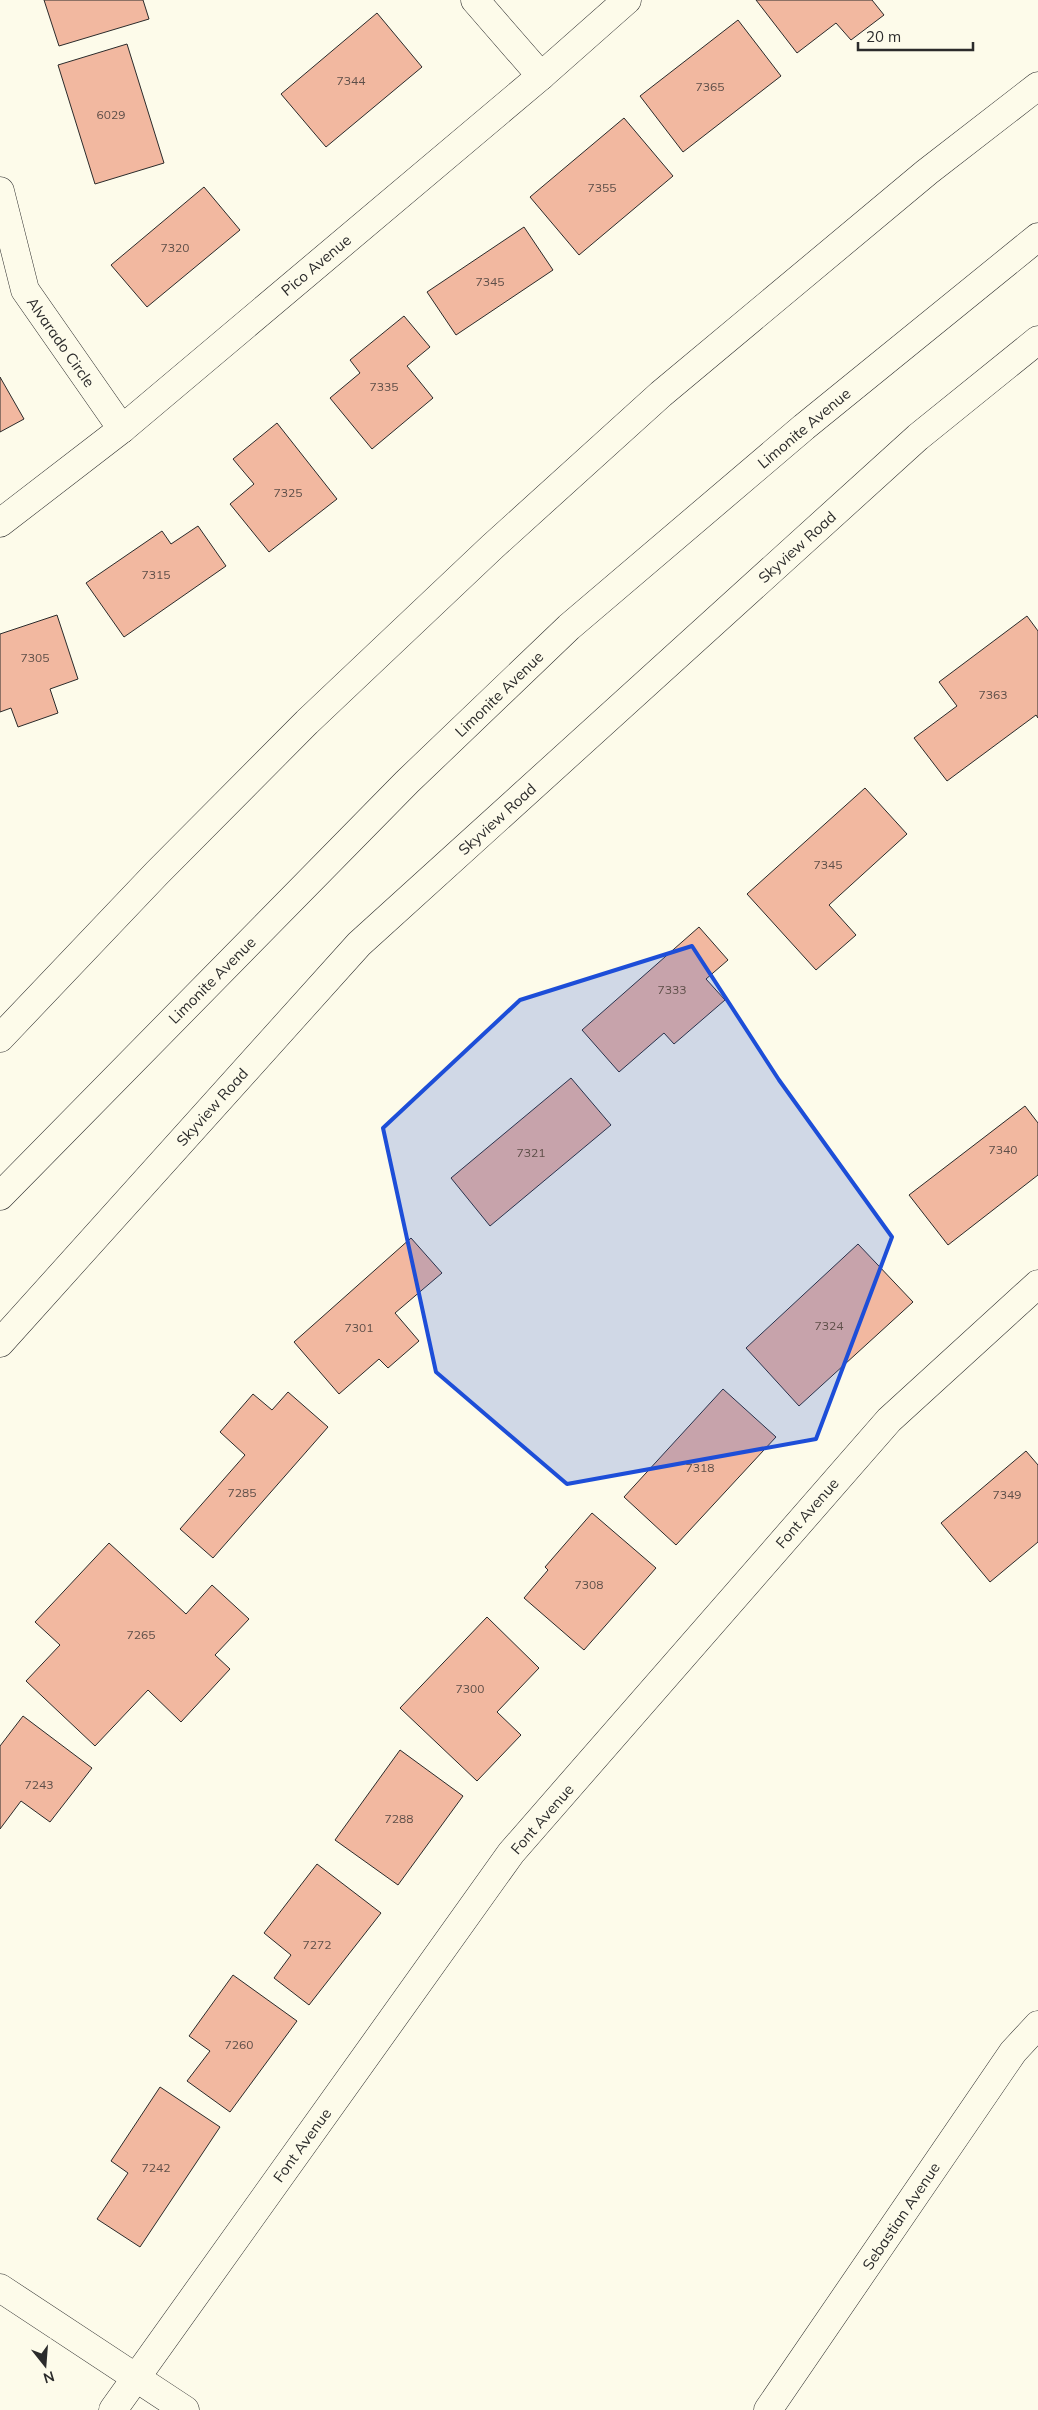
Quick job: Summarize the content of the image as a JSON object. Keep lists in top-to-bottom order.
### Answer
{
  "streets": {
    "street": [
      "Pico Avenue",
      "Alvarado Circle",
      "Limonite Avenue",
      "Skyview Road",
      "Font Avenue",
      "Sebastian Avenue"
    ]
  },
  "crossings": [
    ["Pico Avenue", "Alvarado Circle"]
  ],
  "house_numbers": [
    "7344",
    "7365",
    "6029",
    "7355",
    "7320",
    "7345",
    "7335",
    "7325",
    "7315",
    "7305",
    "7363",
    "7345",
    "7333",
    "7340",
    "7321",
    "7324",
    "7301",
    "7318",
    "7285",
    "7349",
    "7308",
    "7265",
    "7300",
    "7243",
    "7288",
    "7272",
    "7260",
    "7242"
  ],
  "scale_bar": "20 m",
  "north": "bottom"
}
